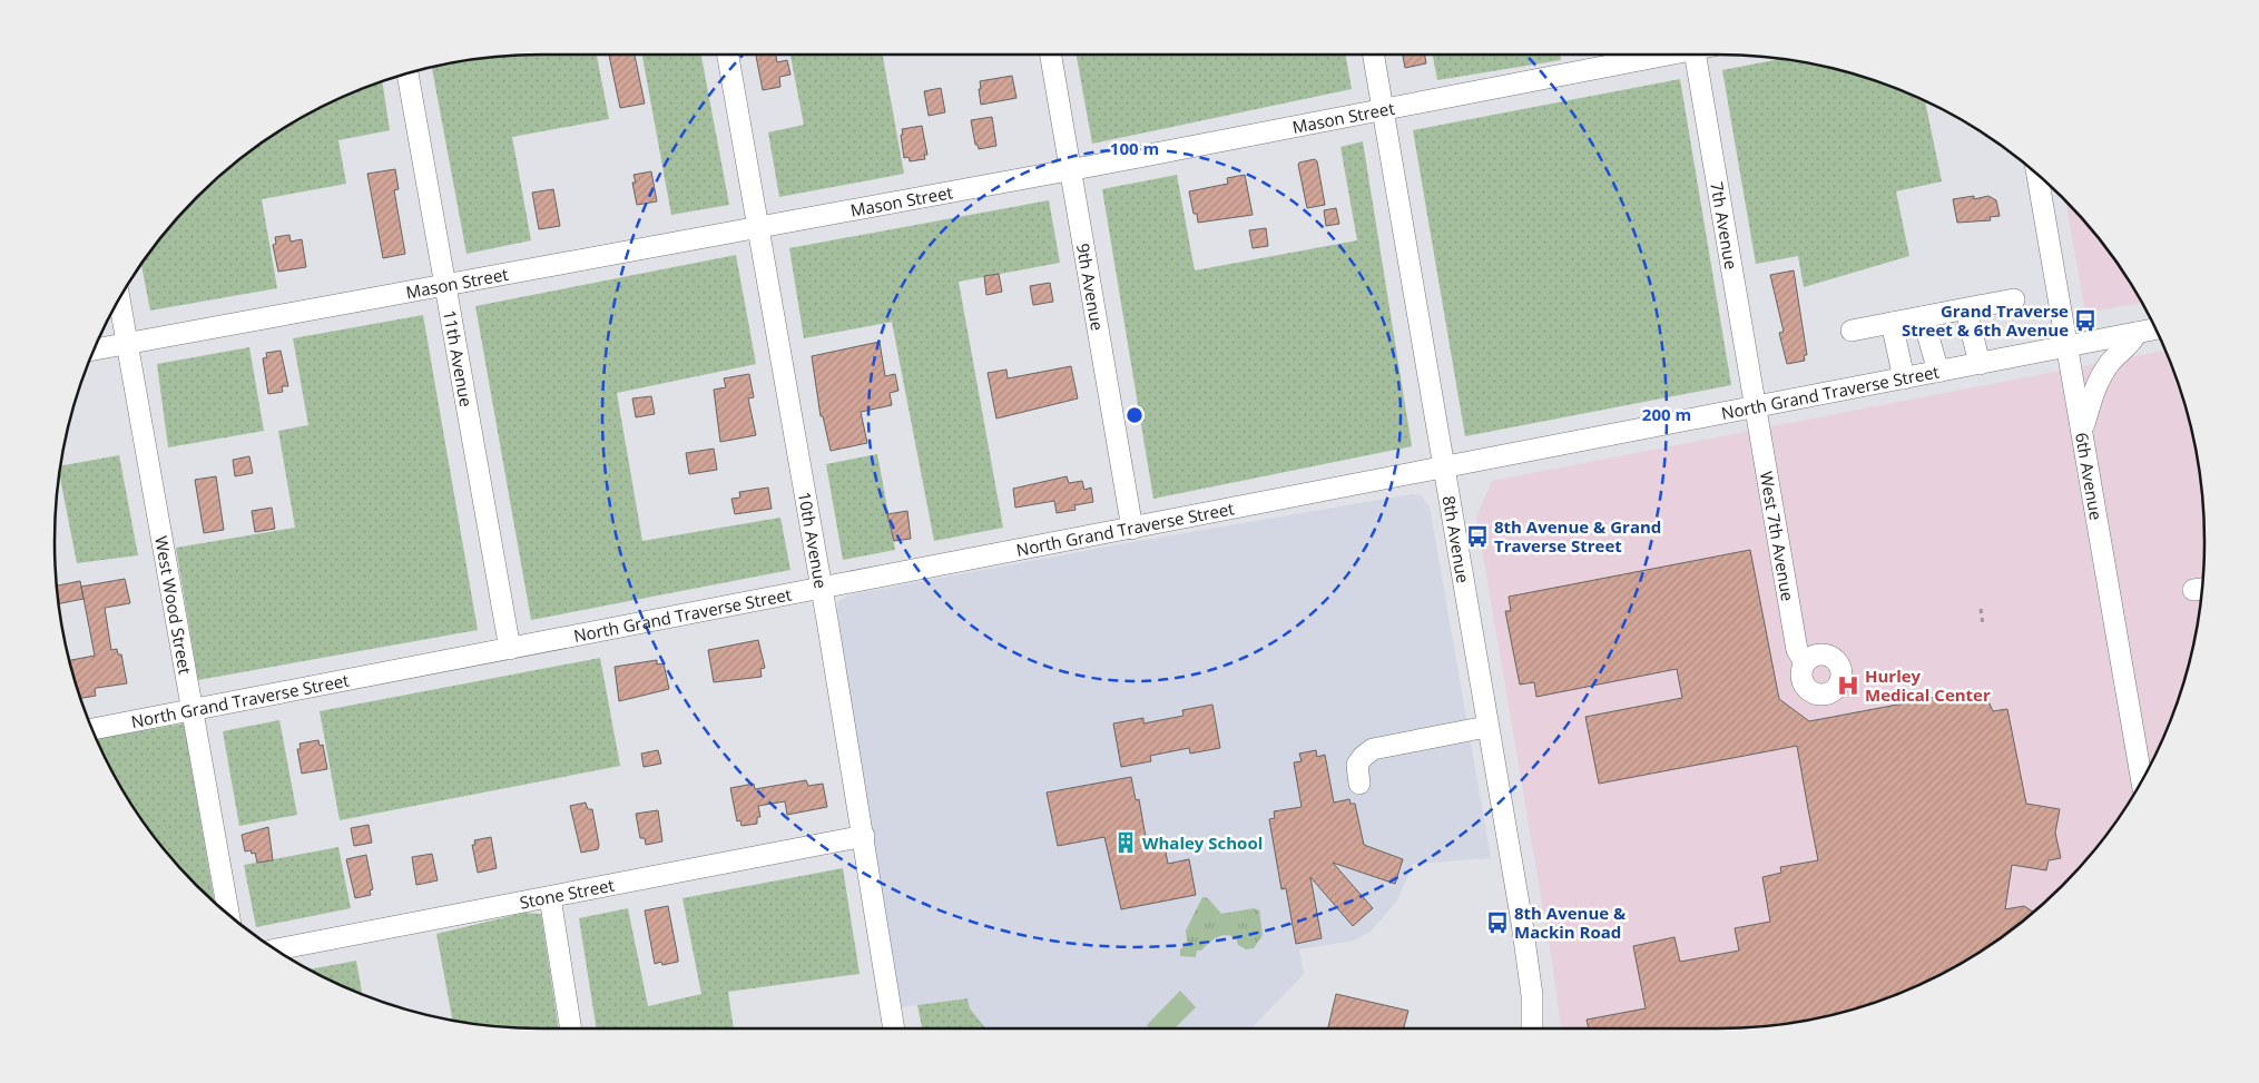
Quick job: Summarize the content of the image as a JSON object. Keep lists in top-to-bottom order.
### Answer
{
  "streets": {
    "street": [
      "Mason Street",
      "7th Avenue",
      "9th Avenue",
      "11th Avenue",
      "North Grand Traverse Street",
      "6th Avenue",
      "West 7th Avenue",
      "8th Avenue",
      "10th Avenue",
      "West Wood Street",
      "Stone Street"
    ]
  },
  "crossings": [
    ["Mason Street", "9th Avenue"],
    ["Mason Street", "11th Avenue"],
    ["Mason Street", "8th Avenue"],
    ["Mason Street", "10th Avenue"],
    ["Mason Street", "West Wood Street"],
    ["7th Avenue", "North Grand Traverse Street"],
    ["7th Avenue", "West 7th Avenue"],
    ["9th Avenue", "North Grand Traverse Street"],
    ["11th Avenue", "North Grand Traverse Street"],
    ["North Grand Traverse Street", "6th Avenue"],
    ["North Grand Traverse Street", "West 7th Avenue"],
    ["North Grand Traverse Street", "8th Avenue"],
    ["North Grand Traverse Street", "10th Avenue"],
    ["North Grand Traverse Street", "West Wood Street"],
    ["10th Avenue", "Stone Street"]
  ],
  "places": {
    "bus stop": ["Grand Traverse Street & 6th Avenue", "8th Avenue & Grand Traverse Street", "8th Avenue & Mackin Road"],
    "hospital": ["Hurley Medical Center"],
    "building": ["Whaley School"]
  },
  "rings": ["100 m", "200 m"]
}
